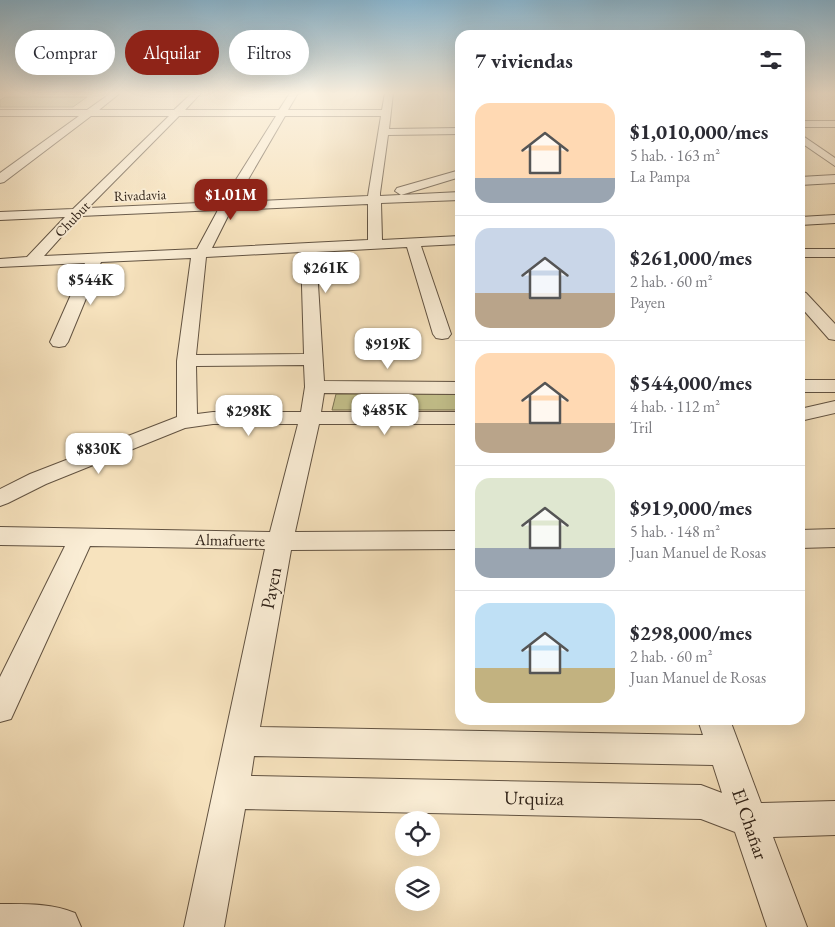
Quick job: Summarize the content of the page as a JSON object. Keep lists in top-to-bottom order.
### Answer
{
  "streets": {
    "street": [
      "Rivadavia",
      "Chubut",
      "Almafuerte",
      "Payen",
      "Urquiza",
      "El Chañar"
    ]
  },
  "crossings": [
    ["Rivadavia", "Chubut"],
    ["Almafuerte", "Payen"],
    ["Payen", "Urquiza"],
    ["Urquiza", "El Chañar"]
  ],
  "page": {
    "chip": ["Comprar", "Alquilar", "Filtros"],
    "heading": "7 viviendas",
    "list": [
      {
        "name": "$1,010,000/mes",
        "note": "5 hab. · 163 m² · La Pampa"
      },
      {
        "name": "$261,000/mes",
        "note": "2 hab. · 60 m² · Payen"
      },
      {
        "name": "$544,000/mes",
        "note": "4 hab. · 112 m² · Tril"
      },
      {
        "name": "$919,000/mes",
        "note": "5 hab. · 148 m² · Juan Manuel de Rosas"
      },
      {
        "name": "$298,000/mes",
        "note": "2 hab. · 60 m² · Juan Manuel de Rosas"
      }
    ],
    "price": [
      "$1.01M",
      "$261K",
      "$544K",
      "$919K",
      "$485K",
      "$298K",
      "$830K"
    ]
  }
}
